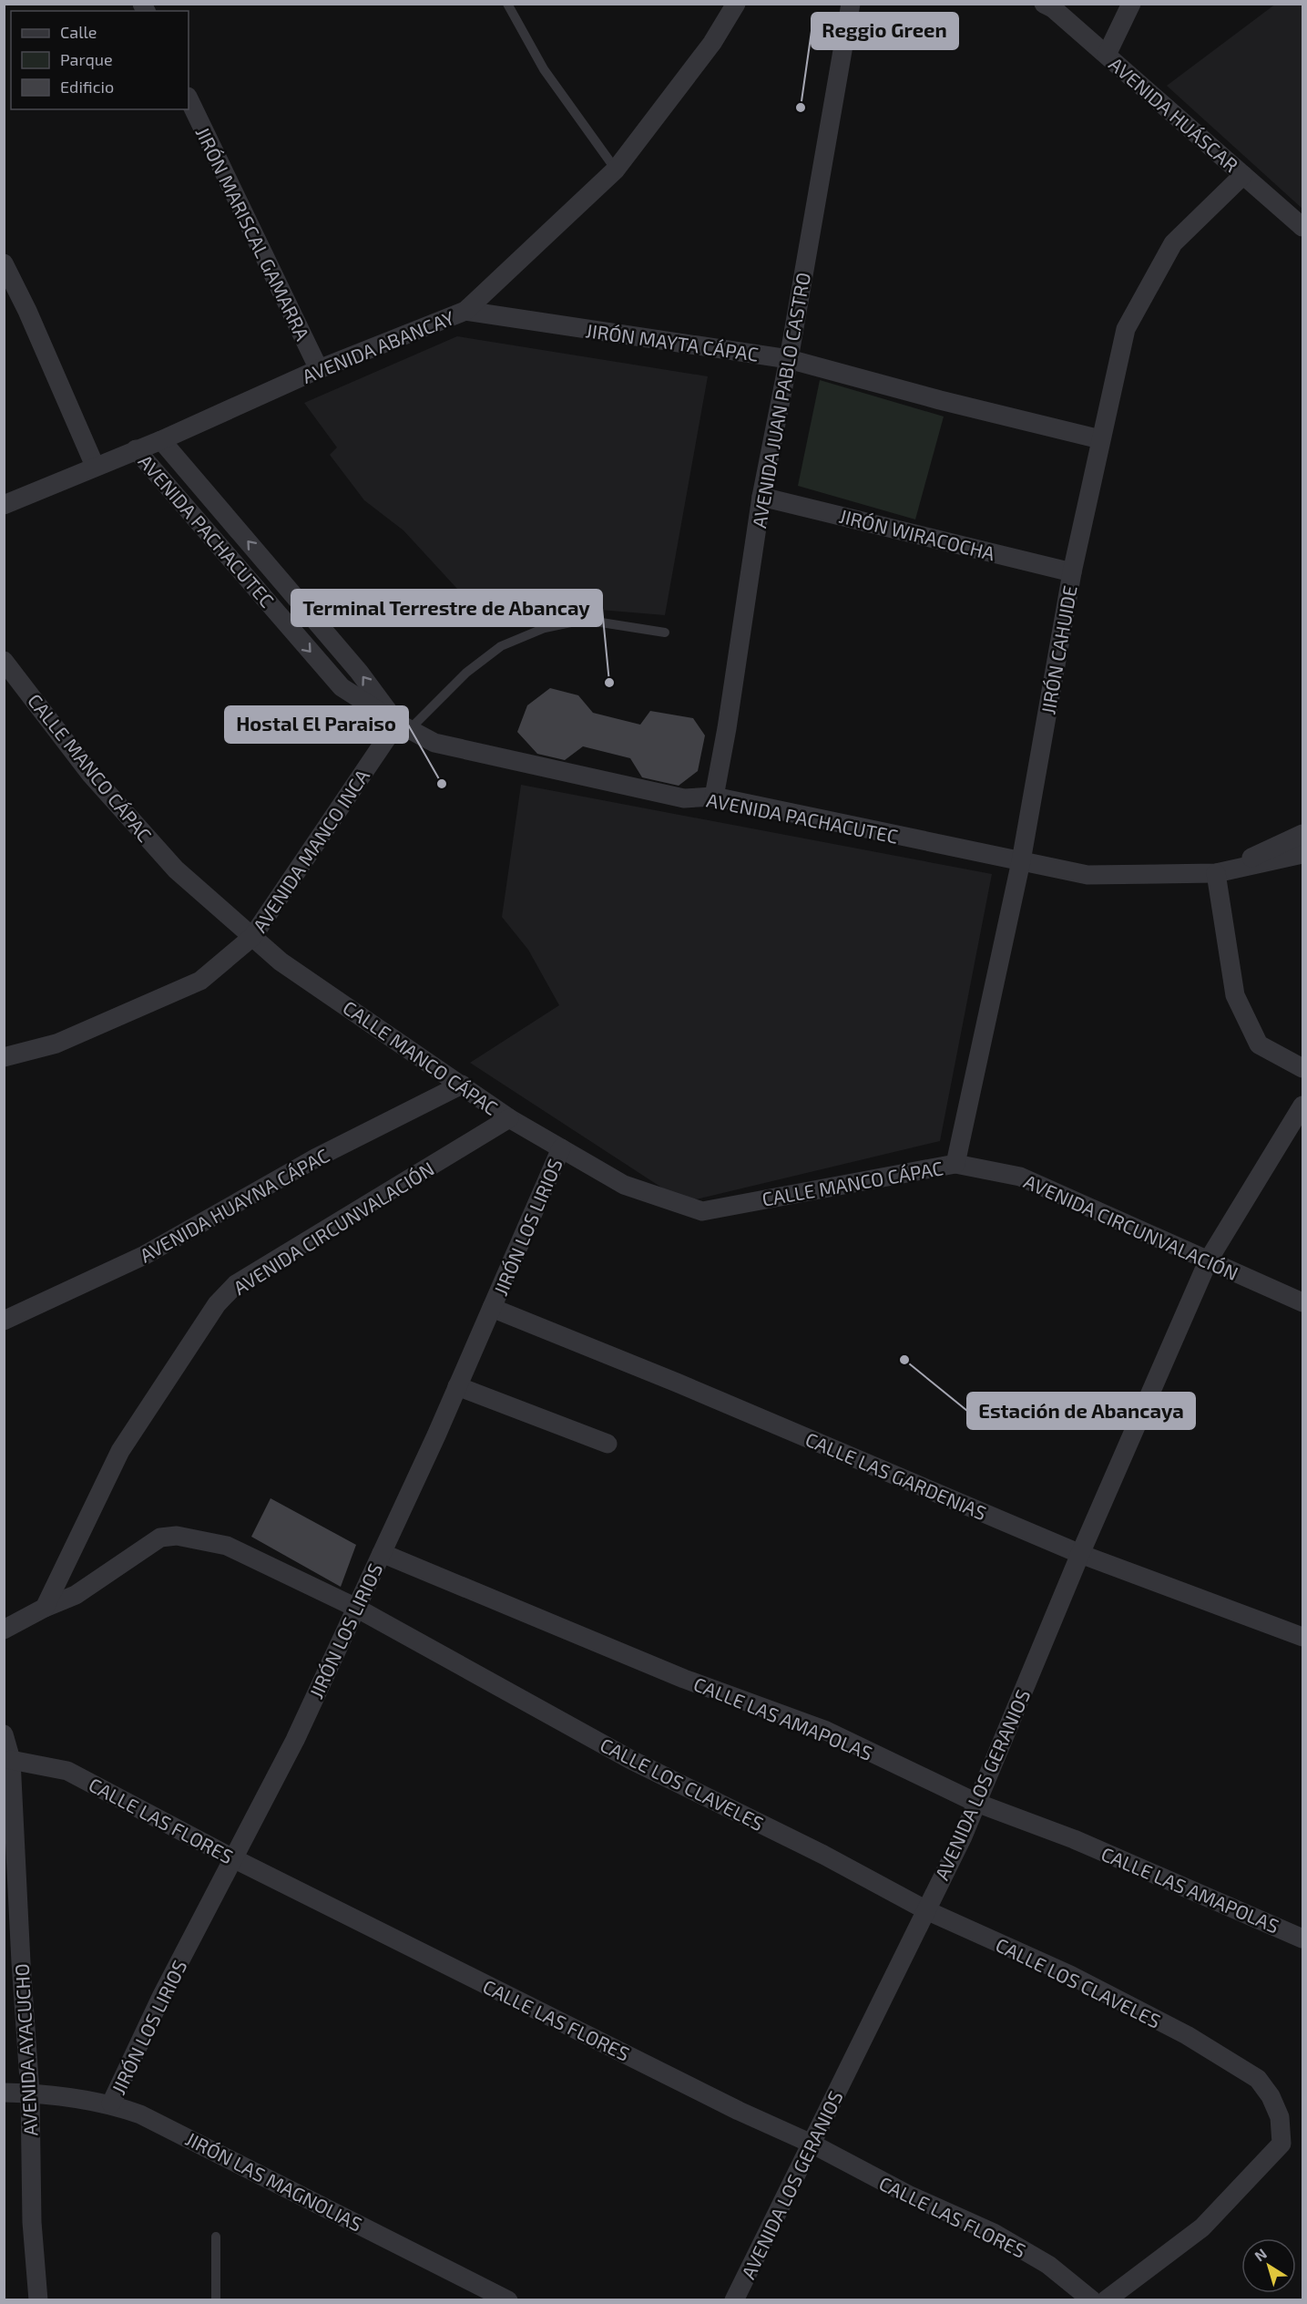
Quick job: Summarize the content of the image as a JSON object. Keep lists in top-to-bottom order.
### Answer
{
  "streets": {
    "street": [
      "AVENIDA HUÁSCAR",
      "JIRÓN MARISCAL GAMARRA",
      "JIRÓN MAYTA CÁPAC",
      "AVENIDA ABANCAY",
      "AVENIDA JUAN PABLO CASTRO",
      "AVENIDA PACHACUTEC",
      "JIRÓN WIRACOCHA",
      "JIRÓN CAHUIDE",
      "CALLE MANCO CÁPAC",
      "AVENIDA MANCO INCA",
      "AVENIDA HUAYNA CÁPAC",
      "JIRÓN LOS LIRIOS",
      "AVENIDA CIRCUNVALACIÓN",
      "CALLE LAS GARDENIAS",
      "CALLE LAS AMAPOLAS",
      "CALLE LOS CLAVELES",
      "AVENIDA LOS GERANIOS",
      "CALLE LAS FLORES",
      "AVENIDA AYACUCHO",
      "JIRÓN LAS MAGNOLIAS"
    ]
  },
  "crossings": [
    ["AVENIDA HUÁSCAR", "JIRÓN CAHUIDE"],
    ["JIRÓN MARISCAL GAMARRA", "AVENIDA ABANCAY"],
    ["JIRÓN MAYTA CÁPAC", "AVENIDA ABANCAY"],
    ["JIRÓN MAYTA CÁPAC", "AVENIDA JUAN PABLO CASTRO"],
    ["JIRÓN MAYTA CÁPAC", "JIRÓN CAHUIDE"],
    ["AVENIDA ABANCAY", "AVENIDA PACHACUTEC"],
    ["AVENIDA JUAN PABLO CASTRO", "AVENIDA PACHACUTEC"],
    ["AVENIDA JUAN PABLO CASTRO", "JIRÓN WIRACOCHA"],
    ["AVENIDA PACHACUTEC", "JIRÓN CAHUIDE"],
    ["AVENIDA PACHACUTEC", "AVENIDA MANCO INCA"],
    ["JIRÓN WIRACOCHA", "JIRÓN CAHUIDE"],
    ["JIRÓN CAHUIDE", "CALLE MANCO CÁPAC"],
    ["JIRÓN CAHUIDE", "AVENIDA CIRCUNVALACIÓN"],
    ["CALLE MANCO CÁPAC", "AVENIDA MANCO INCA"],
    ["CALLE MANCO CÁPAC", "AVENIDA HUAYNA CÁPAC"],
    ["CALLE MANCO CÁPAC", "JIRÓN LOS LIRIOS"],
    ["CALLE MANCO CÁPAC", "AVENIDA CIRCUNVALACIÓN"],
    ["JIRÓN LOS LIRIOS", "CALLE LAS GARDENIAS"],
    ["JIRÓN LOS LIRIOS", "CALLE LAS AMAPOLAS"],
    ["JIRÓN LOS LIRIOS", "CALLE LOS CLAVELES"],
    ["JIRÓN LOS LIRIOS", "CALLE LAS FLORES"],
    ["JIRÓN LOS LIRIOS", "JIRÓN LAS MAGNOLIAS"],
    ["AVENIDA CIRCUNVALACIÓN", "CALLE LOS CLAVELES"],
    ["AVENIDA CIRCUNVALACIÓN", "AVENIDA LOS GERANIOS"],
    ["CALLE LAS GARDENIAS", "AVENIDA LOS GERANIOS"],
    ["CALLE LAS AMAPOLAS", "AVENIDA LOS GERANIOS"],
    ["CALLE LOS CLAVELES", "AVENIDA LOS GERANIOS"],
    ["AVENIDA LOS GERANIOS", "CALLE LAS FLORES"],
    ["CALLE LAS FLORES", "AVENIDA AYACUCHO"],
    ["AVENIDA AYACUCHO", "JIRÓN LAS MAGNOLIAS"]
  ],
  "places": [
    "Reggio Green",
    "Terminal Terrestre de Abancay",
    "Hostal El Paraiso",
    "Estación de Abancaya"
  ],
  "legend": ["Calle", "Parque", "Edificio"],
  "north": "top left"
}
